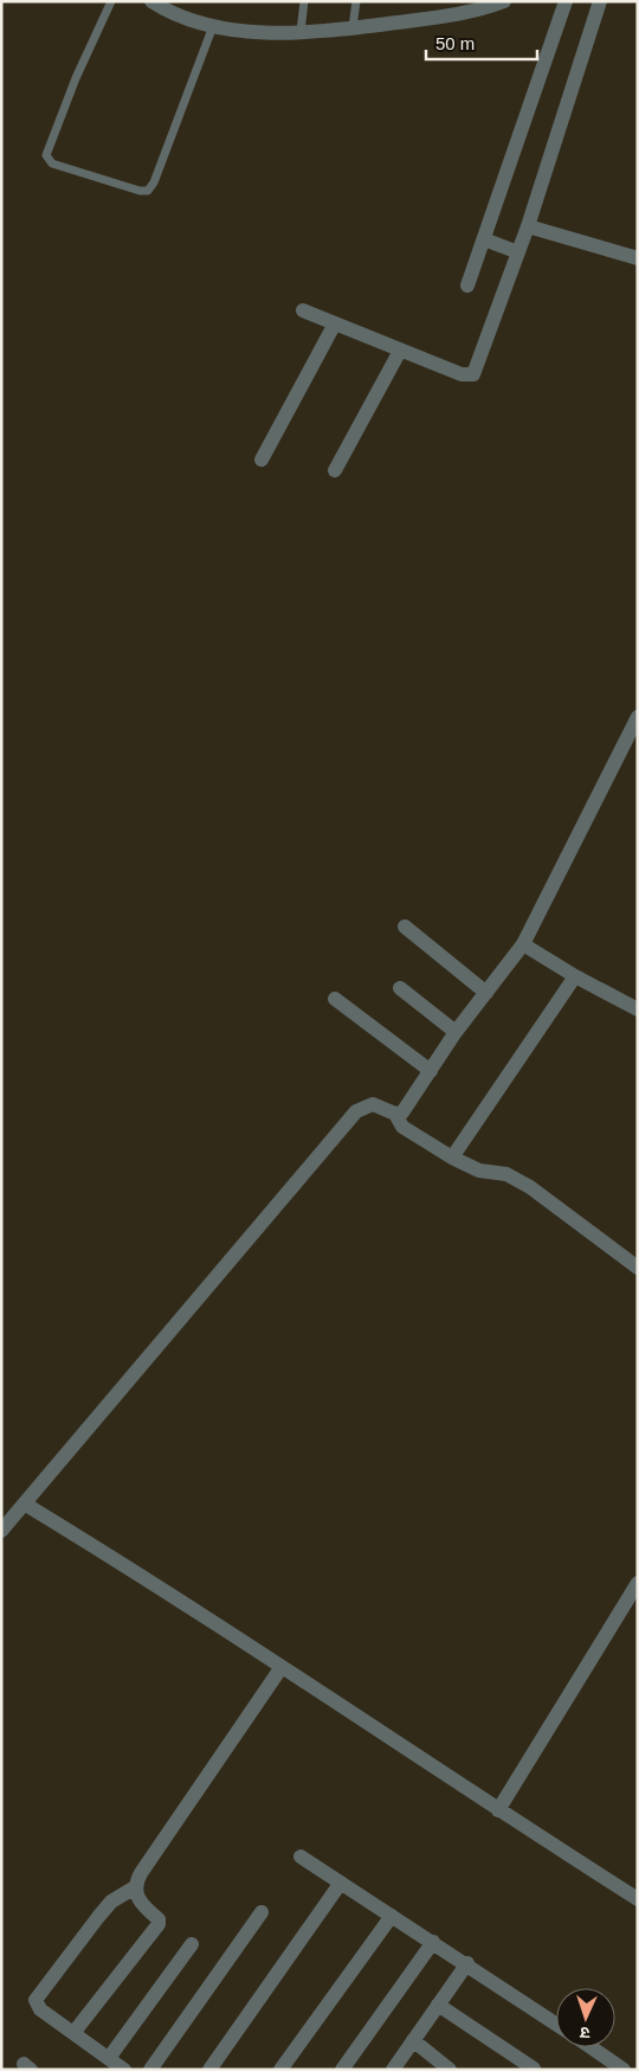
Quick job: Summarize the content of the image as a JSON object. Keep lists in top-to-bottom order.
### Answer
{
  "scale_bar": "50 m",
  "north": "bottom"
}
